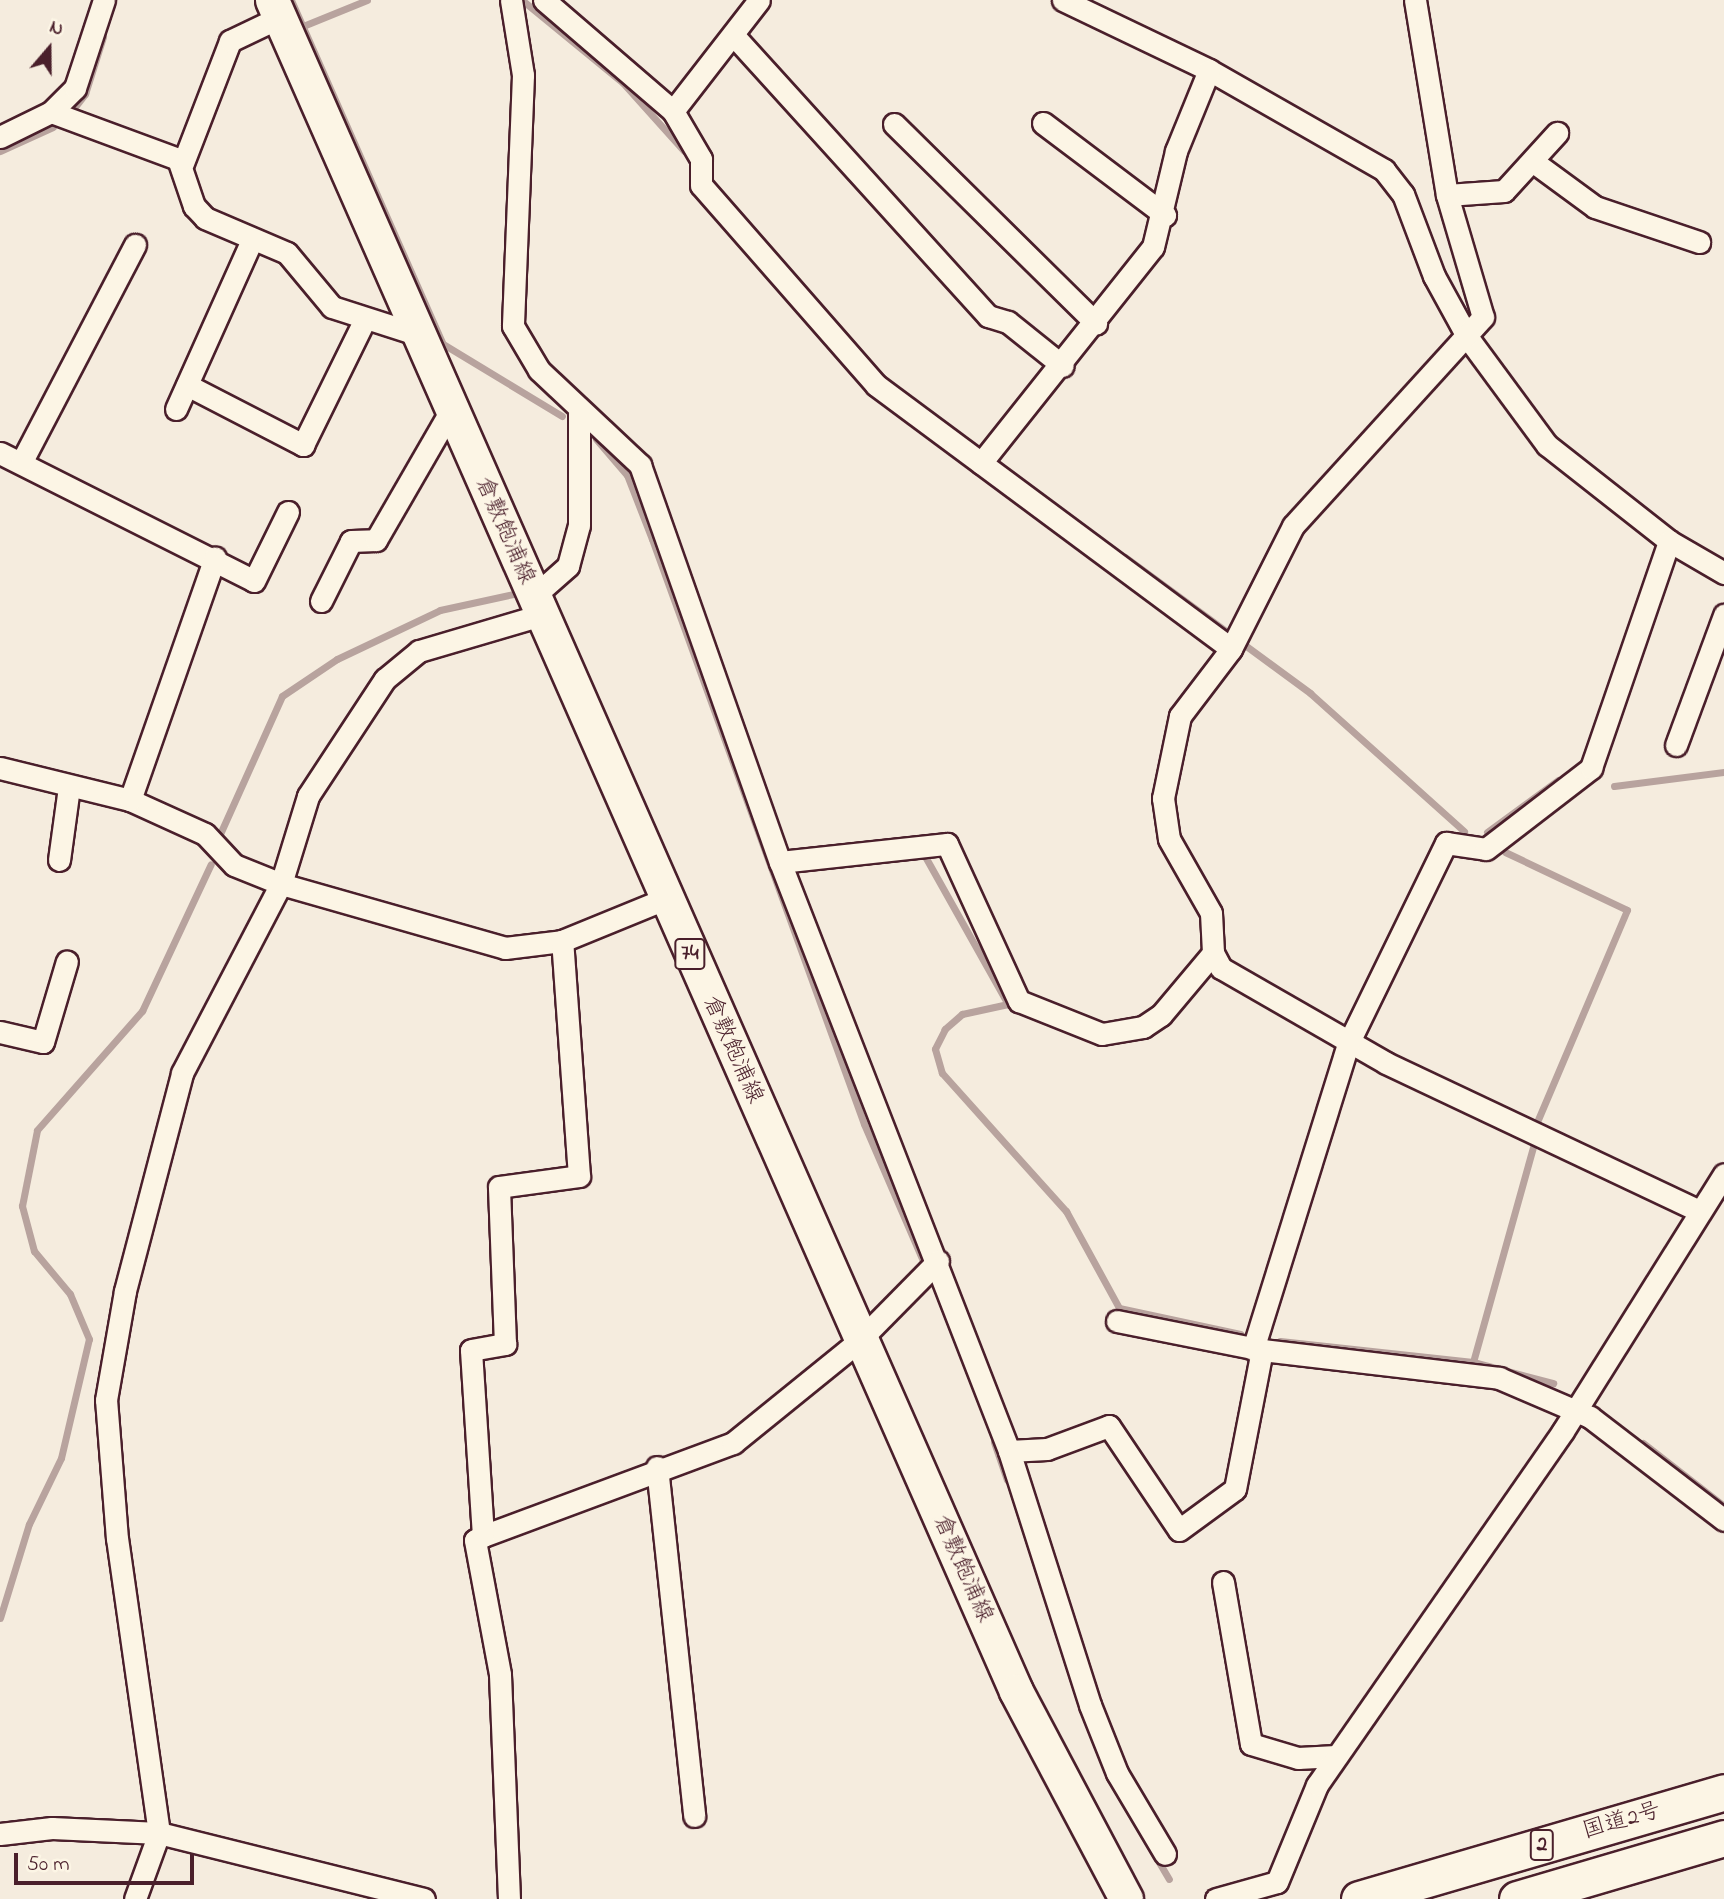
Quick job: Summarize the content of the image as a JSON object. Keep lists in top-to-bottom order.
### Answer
{
  "streets": {
    "highway": ["国道2号", "2"],
    "main road": ["倉敷飽浦線", "74"]
  },
  "scale_bar": "50 m",
  "north": "top"
}
